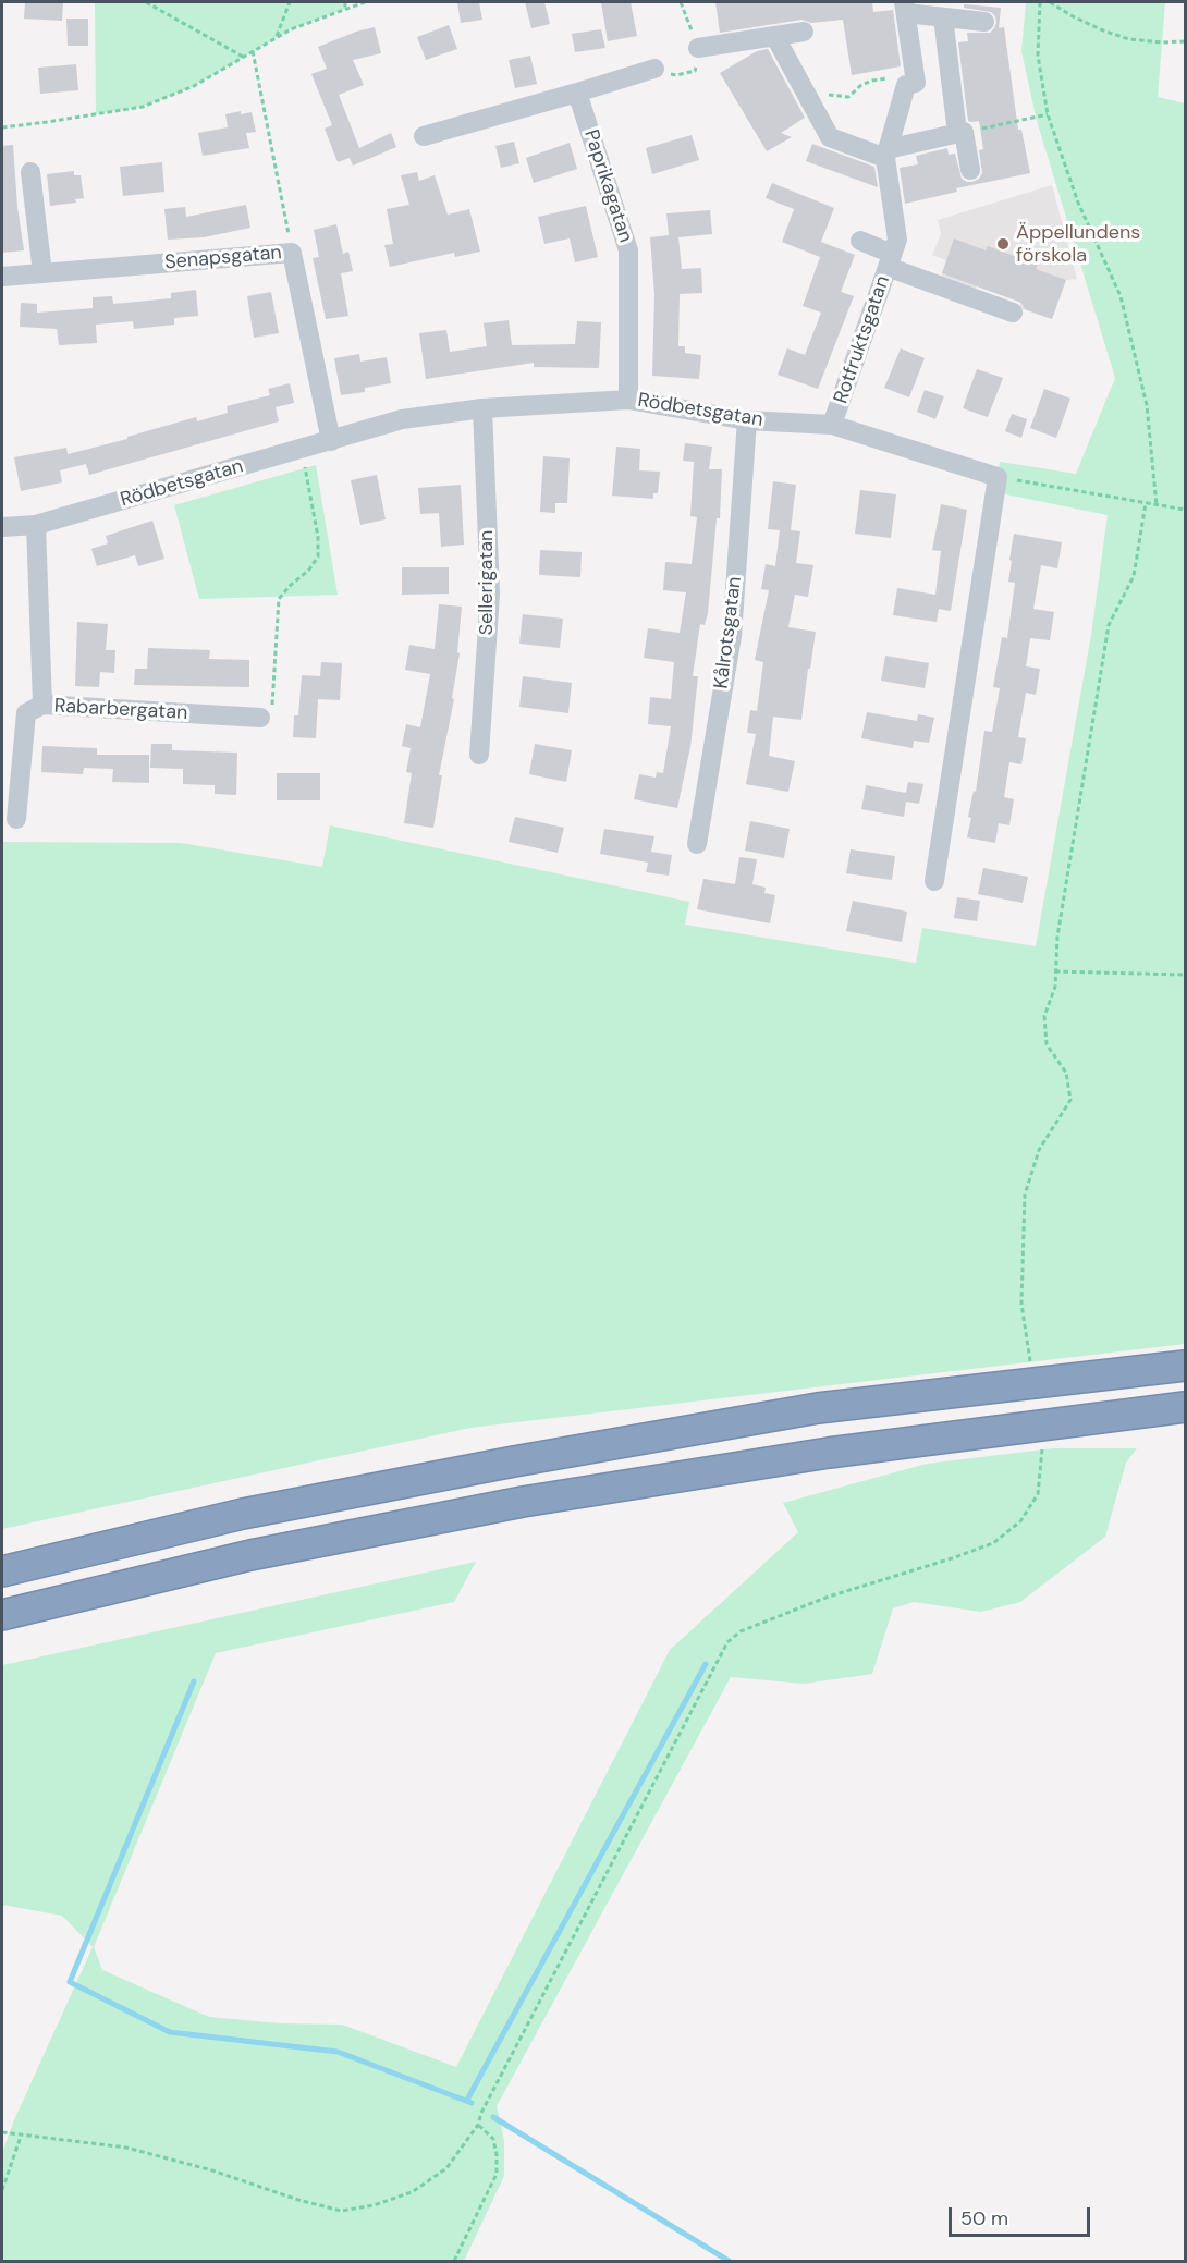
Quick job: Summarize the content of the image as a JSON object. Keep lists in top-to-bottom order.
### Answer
{
  "streets": {
    "street": [
      "Paprikagatan",
      "Senapsgatan",
      "Rotfruktsgatan",
      "Rödbetsgatan",
      "Sellerigatan",
      "Kålrotsgatan",
      "Rabarbergatan"
    ]
  },
  "crossings": [
    ["Paprikagatan", "Rödbetsgatan"],
    ["Senapsgatan", "Rödbetsgatan"],
    ["Rotfruktsgatan", "Rödbetsgatan"],
    ["Rödbetsgatan", "Sellerigatan"],
    ["Rödbetsgatan", "Kålrotsgatan"],
    ["Rödbetsgatan", "Rabarbergatan"]
  ],
  "places": ["Äppellundens förskola"],
  "scale_bar": "50 m"
}
